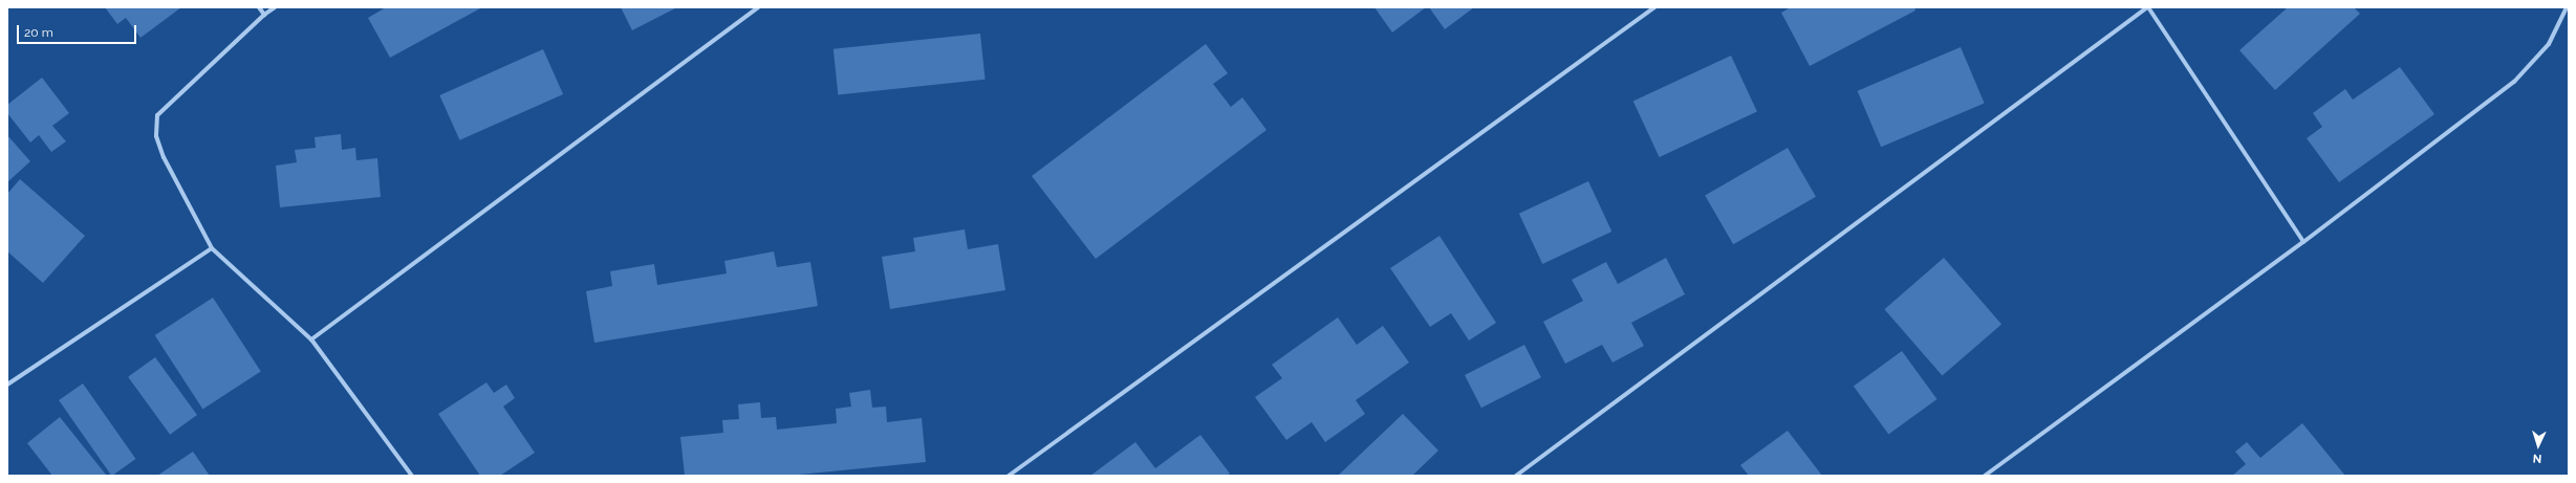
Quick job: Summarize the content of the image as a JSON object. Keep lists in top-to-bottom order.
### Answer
{
  "scale_bar": "20 m",
  "north": "bottom"
}
